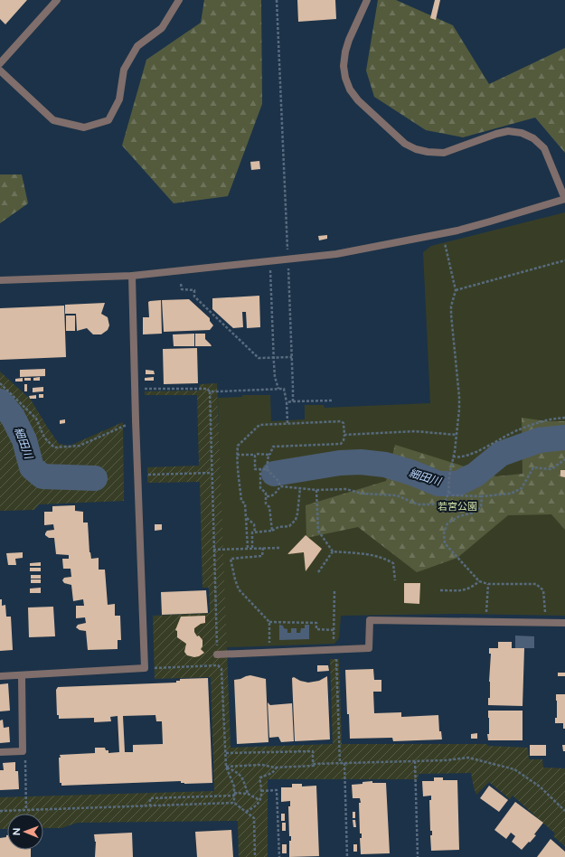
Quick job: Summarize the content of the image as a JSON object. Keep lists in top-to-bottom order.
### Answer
{
  "water": ["細田川"],
  "parks": ["若宮公園"],
  "north": "left"
}
